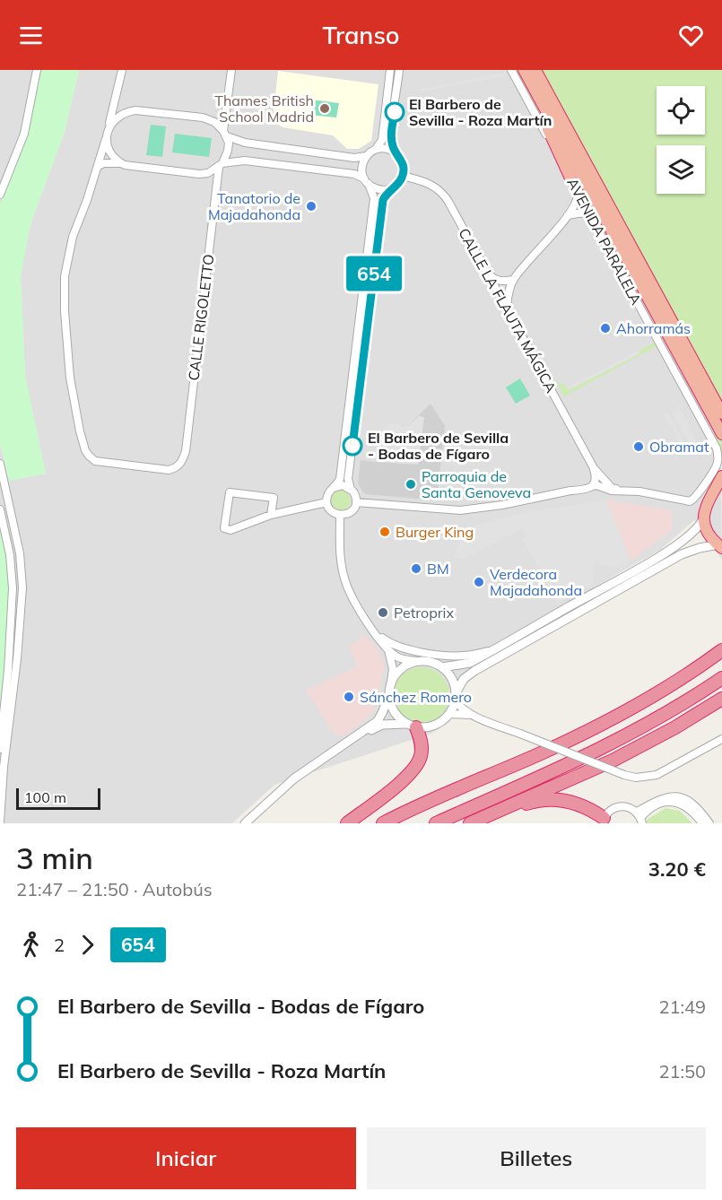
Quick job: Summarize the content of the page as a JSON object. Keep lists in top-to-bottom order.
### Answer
{
  "streets": {
    "street": ["AVENIDA PARALELA", "CALLE LA FLAUTA MÁGICA", "CALLE RIGOLETTO"]
  },
  "crossings": [
    ["AVENIDA PARALELA", "CALLE LA FLAUTA MÁGICA"]
  ],
  "places": [
    "Thames British School Madrid",
    "El Barbero de Sevilla - Roza Martín",
    "Tanatorio de Majadahonda",
    "Ahorramás",
    "El Barbero de Sevilla - Bodas de Fígaro",
    "Obramat",
    "Parroquia de Santa Genoveva",
    "Burger King",
    "BM",
    "Verdecora Majadahonda",
    "Petroprix",
    "Sánchez Romero"
  ],
  "lines": ["bus line 654"],
  "scale_bar": "100 m",
  "page": {
    "header": "Transo",
    "on_map": "654",
    "scale": "100 m",
    "heading": ["3 min", "21:47 – 21:50 · Autobús", "3.20 €"],
    "legs": ["2", "654"],
    "list": [
      {
        "name": "El Barbero de Sevilla - Bodas de Fígaro",
        "value": "21:49"
      },
      {
        "name": "El Barbero de Sevilla - Roza Martín",
        "value": "21:50"
      }
    ],
    "buttons": ["Iniciar", "Billetes"]
  }
}
